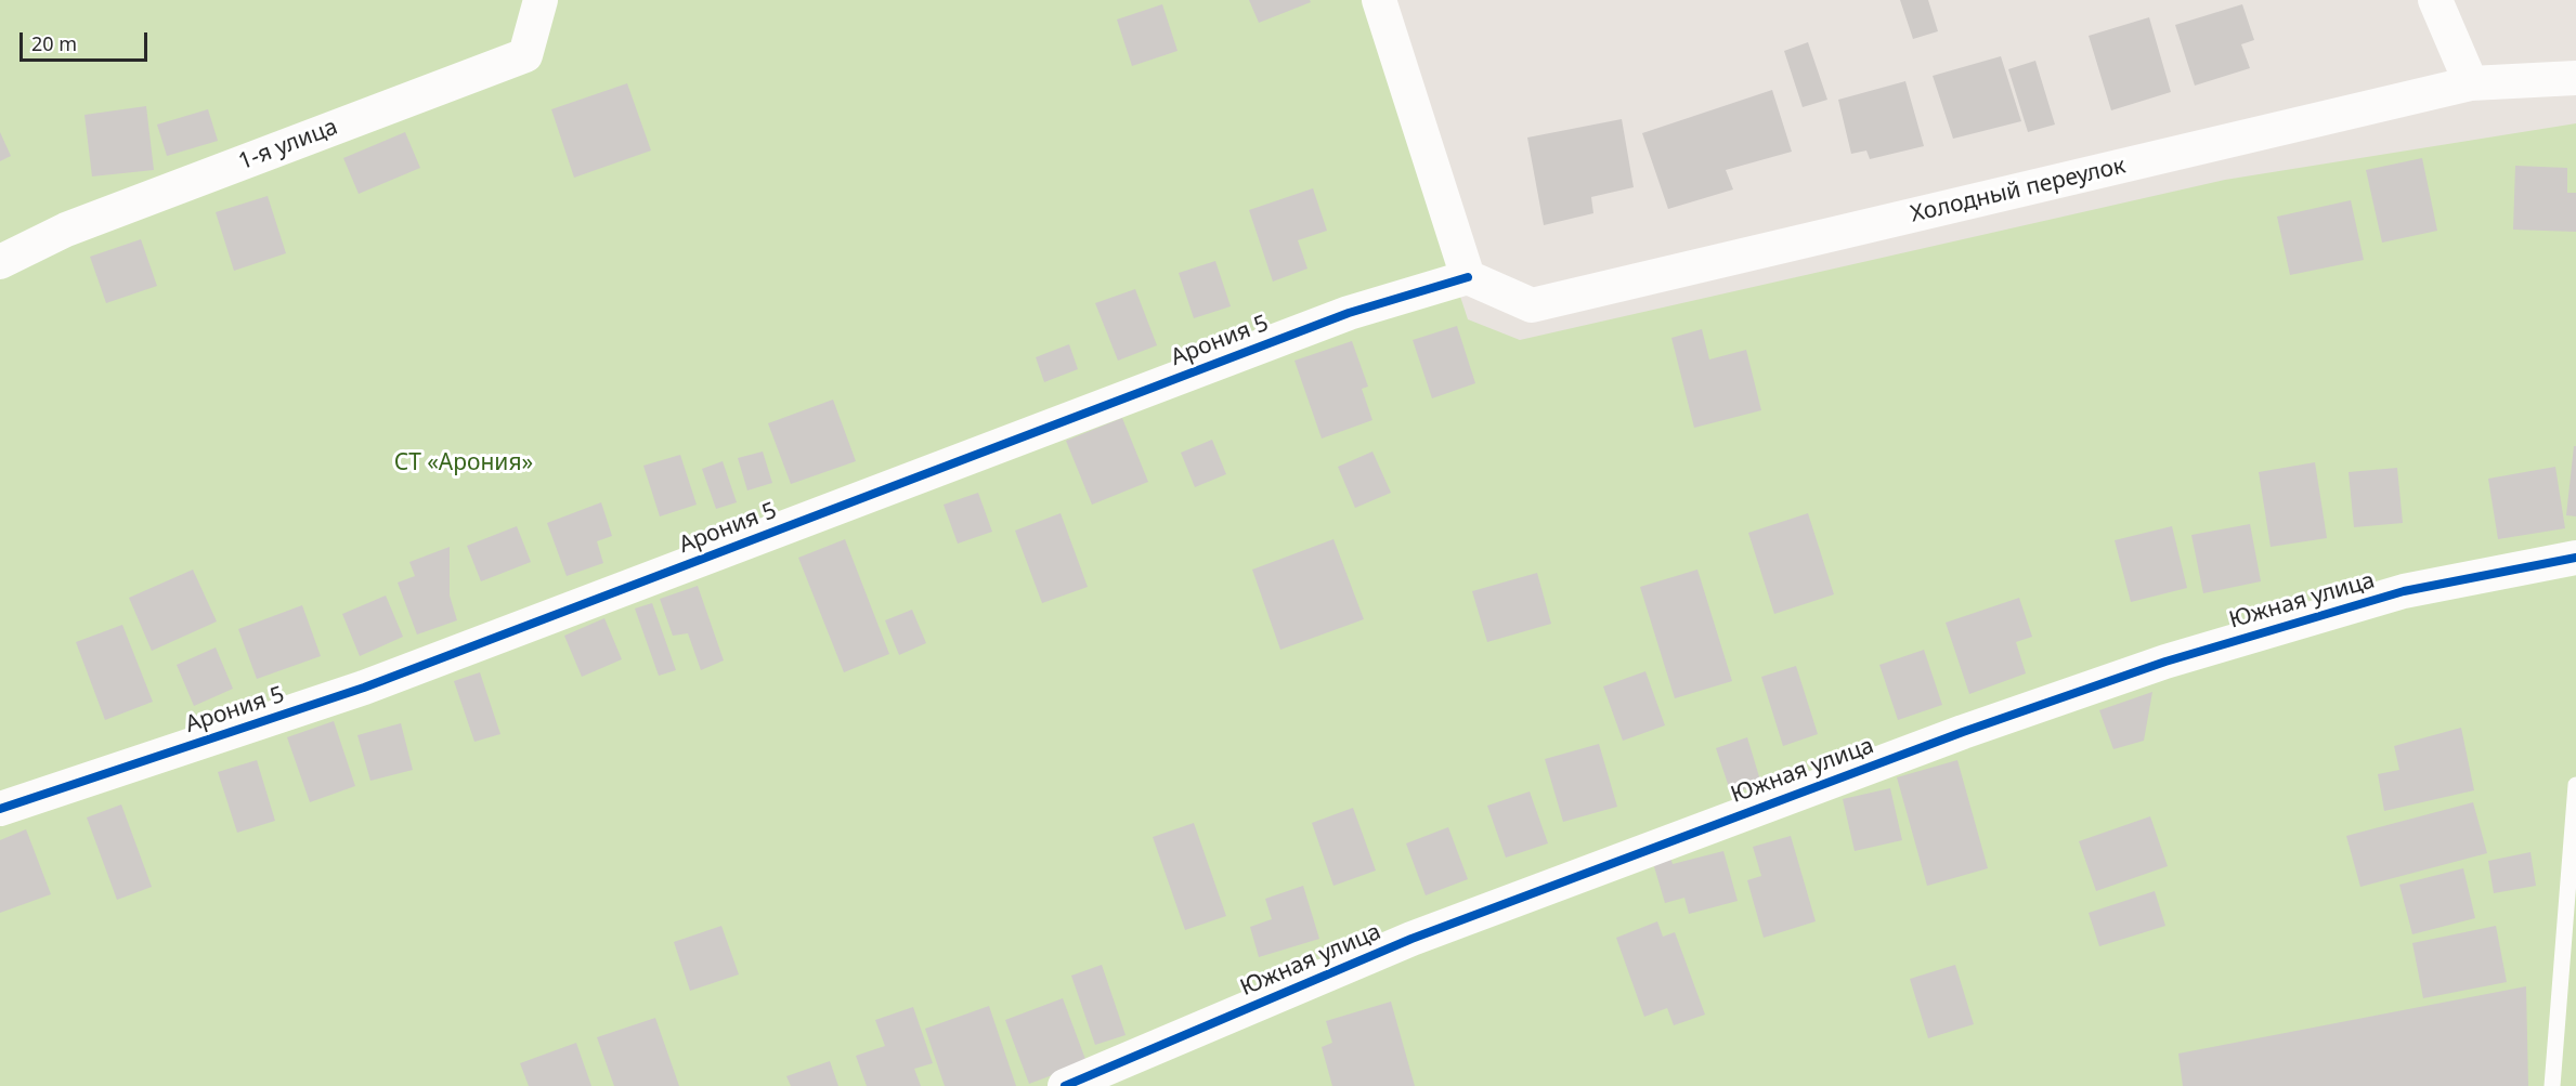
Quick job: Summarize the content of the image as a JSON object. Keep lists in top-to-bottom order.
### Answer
{
  "streets": {
    "street": [
      "1-я улица",
      "Холодный переулок",
      "Арония 5",
      "Южная улица"
    ]
  },
  "crossings": [
    ["Холодный переулок", "Арония 5"]
  ],
  "parks": ["СТ «Арония»"],
  "scale_bar": "20 m"
}
